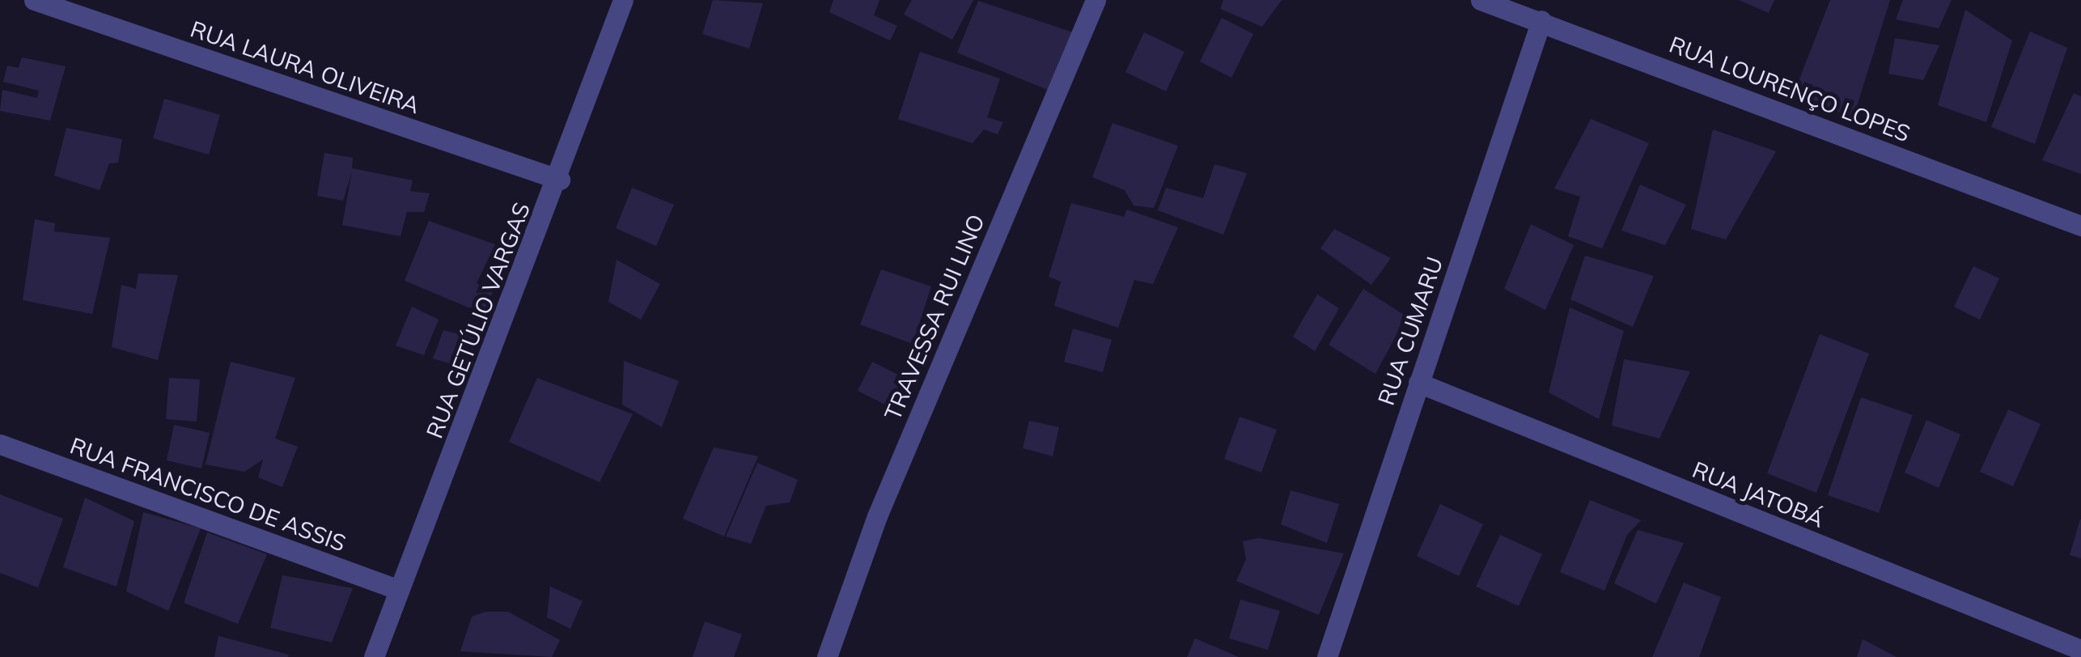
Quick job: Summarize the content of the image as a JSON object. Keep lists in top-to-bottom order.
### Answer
{
  "streets": {
    "street": [
      "RUA LAURA OLIVEIRA",
      "RUA LOURENÇO LOPES",
      "TRAVESSA RUI LINO",
      "RUA GETÚLIO VARGAS",
      "RUA CUMARU",
      "RUA FRANCISCO DE ASSIS",
      "RUA JATOBÁ"
    ]
  },
  "crossings": [
    ["RUA LAURA OLIVEIRA", "RUA GETÚLIO VARGAS"],
    ["RUA LOURENÇO LOPES", "RUA CUMARU"],
    ["RUA GETÚLIO VARGAS", "RUA FRANCISCO DE ASSIS"],
    ["RUA CUMARU", "RUA JATOBÁ"]
  ]
}
